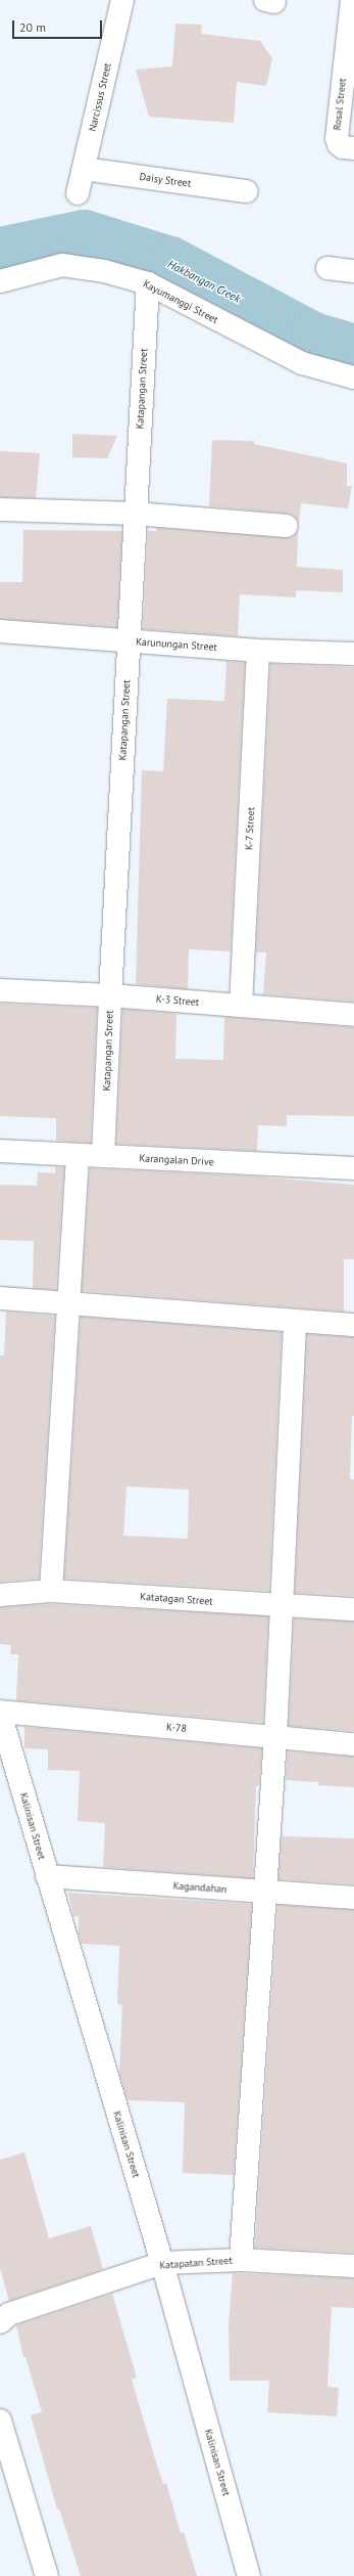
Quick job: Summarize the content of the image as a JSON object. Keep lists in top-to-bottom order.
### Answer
{
  "streets": {
    "street": [
      "Narcissus Street",
      "Rosal Street",
      "Daisy Street",
      "Kayumanggi Street",
      "Katapangan Street",
      "Karunungan Street",
      "K-7 Street",
      "K-3 Street",
      "Karangalan Drive",
      "Katatagan Street",
      "K-78",
      "Kalinisan Street",
      "Kagandahan",
      "Katapatan Street"
    ]
  },
  "crossings": [
    ["Narcissus Street", "Daisy Street"],
    ["Kayumanggi Street", "Katapangan Street"],
    ["Katapangan Street", "Karunungan Street"],
    ["Katapangan Street", "K-3 Street"],
    ["Katapangan Street", "Karangalan Drive"],
    ["Karunungan Street", "K-7 Street"],
    ["K-7 Street", "K-3 Street"],
    ["K-78", "Kalinisan Street"],
    ["Kalinisan Street", "Kagandahan"],
    ["Kalinisan Street", "Katapatan Street"]
  ],
  "water": ["Hakbangan Creek"],
  "scale_bar": "20 m"
}
